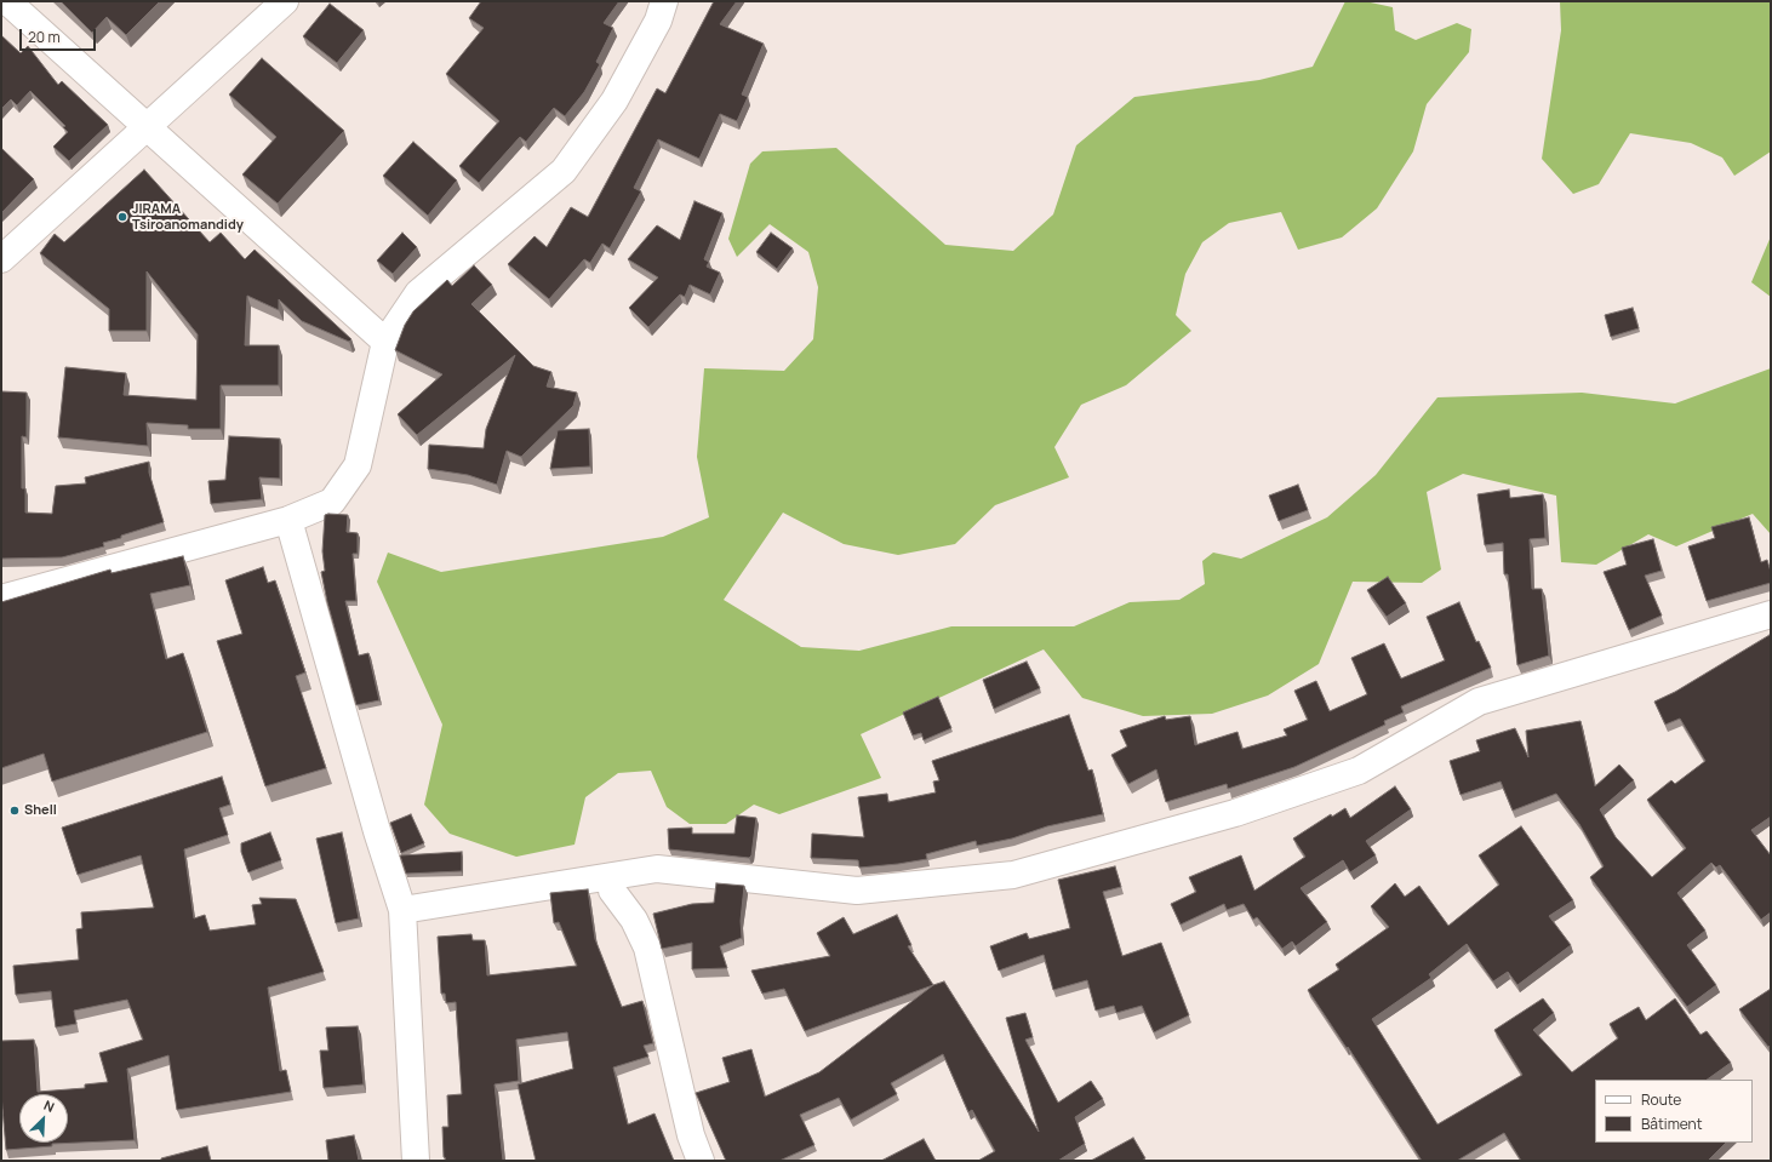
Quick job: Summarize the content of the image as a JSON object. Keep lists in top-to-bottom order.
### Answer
{
  "places": ["JIRAMA Tsiroanomandidy", "Shell"],
  "legend": ["Route", "Bâtiment"],
  "scale_bar": "20 m",
  "north": "top right"
}
